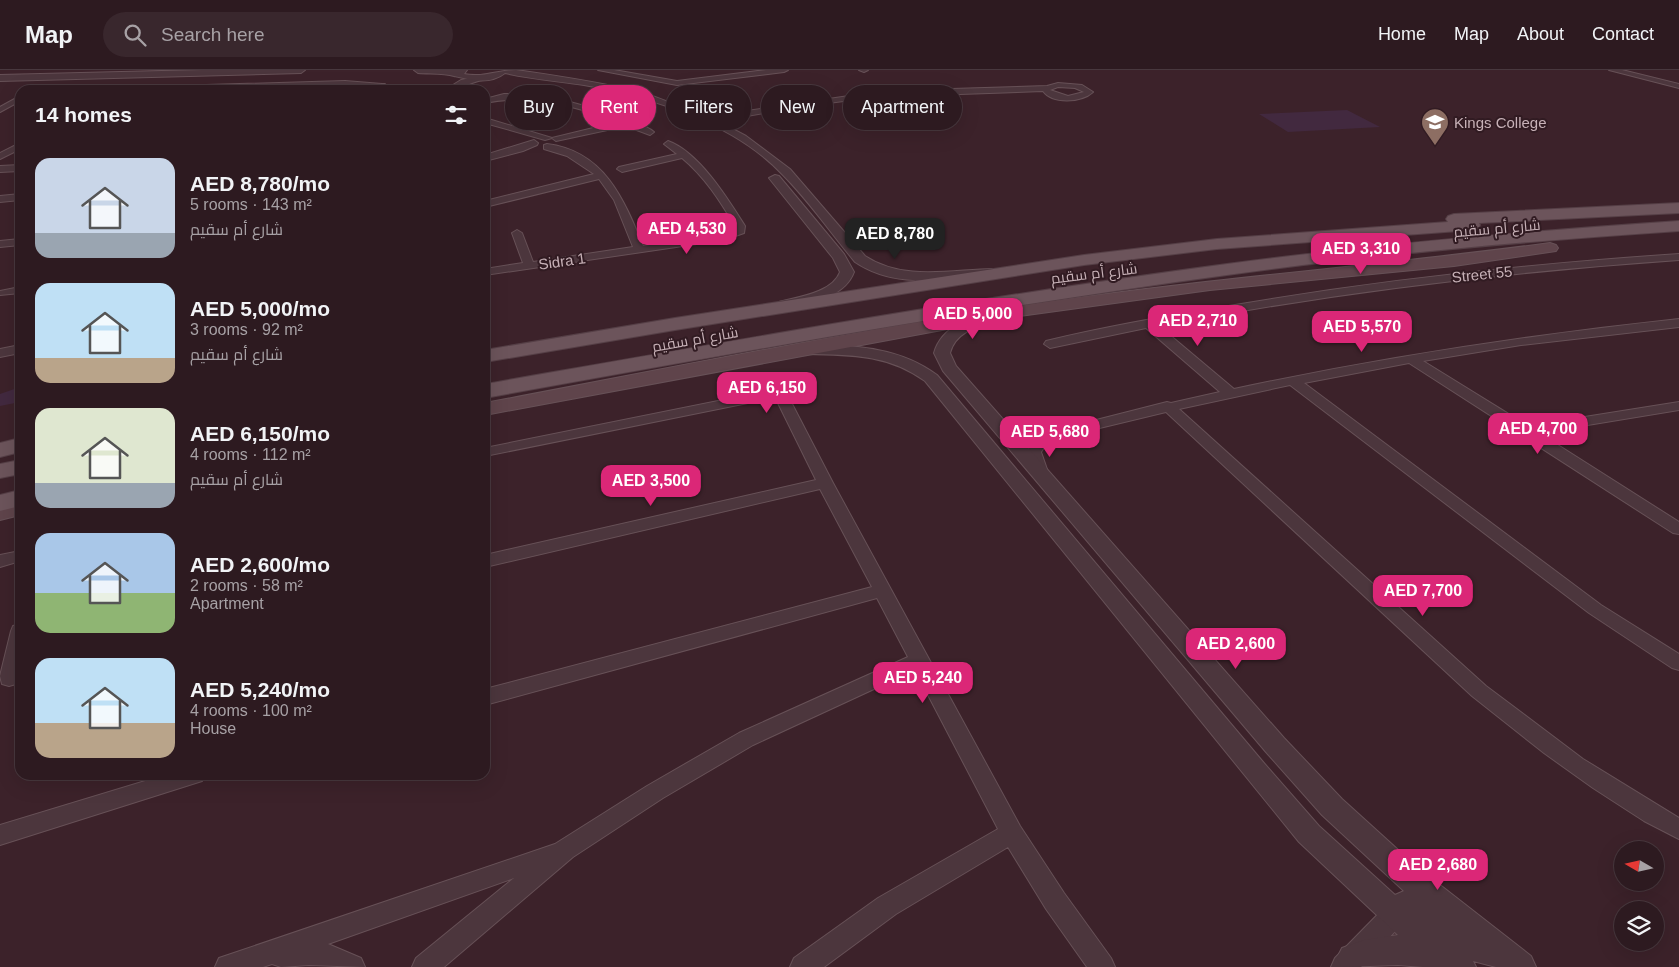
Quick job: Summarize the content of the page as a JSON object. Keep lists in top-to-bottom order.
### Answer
{
  "streets": {
    "main road": ["شارع أم سقيم"],
    "street": ["Sidra 1", "Street 55"]
  },
  "places": {
    "school or university": ["Kings College"]
  },
  "north": "left",
  "page": {
    "header": "Map",
    "search": "Search here",
    "nav": [
      "Home",
      "Map",
      "About",
      "Contact"
    ],
    "chip": [
      "Buy",
      "Rent",
      "Filters",
      "New",
      "Apartment"
    ],
    "heading": "14 homes",
    "list": [
      {
        "name": "AED 8,780/mo",
        "note": "5 rooms · 143 m² · شارع أم سقيم"
      },
      {
        "name": "AED 5,000/mo",
        "note": "3 rooms · 92 m² · شارع أم سقيم"
      },
      {
        "name": "AED 6,150/mo",
        "note": "4 rooms · 112 m² · شارع أم سقيم"
      },
      {
        "name": "AED 2,600/mo",
        "note": "2 rooms · 58 m² · Apartment"
      },
      {
        "name": "AED 5,240/mo",
        "note": "4 rooms · 100 m² · House"
      }
    ],
    "price": [
      "AED 4,530",
      "AED 8,780",
      "AED 3,310",
      "AED 5,000",
      "AED 2,710",
      "AED 5,570",
      "AED 6,150",
      "AED 4,700",
      "AED 5,680",
      "AED 3,500",
      "AED 7,700",
      "AED 2,600",
      "AED 5,240",
      "AED 2,680"
    ]
  }
}
